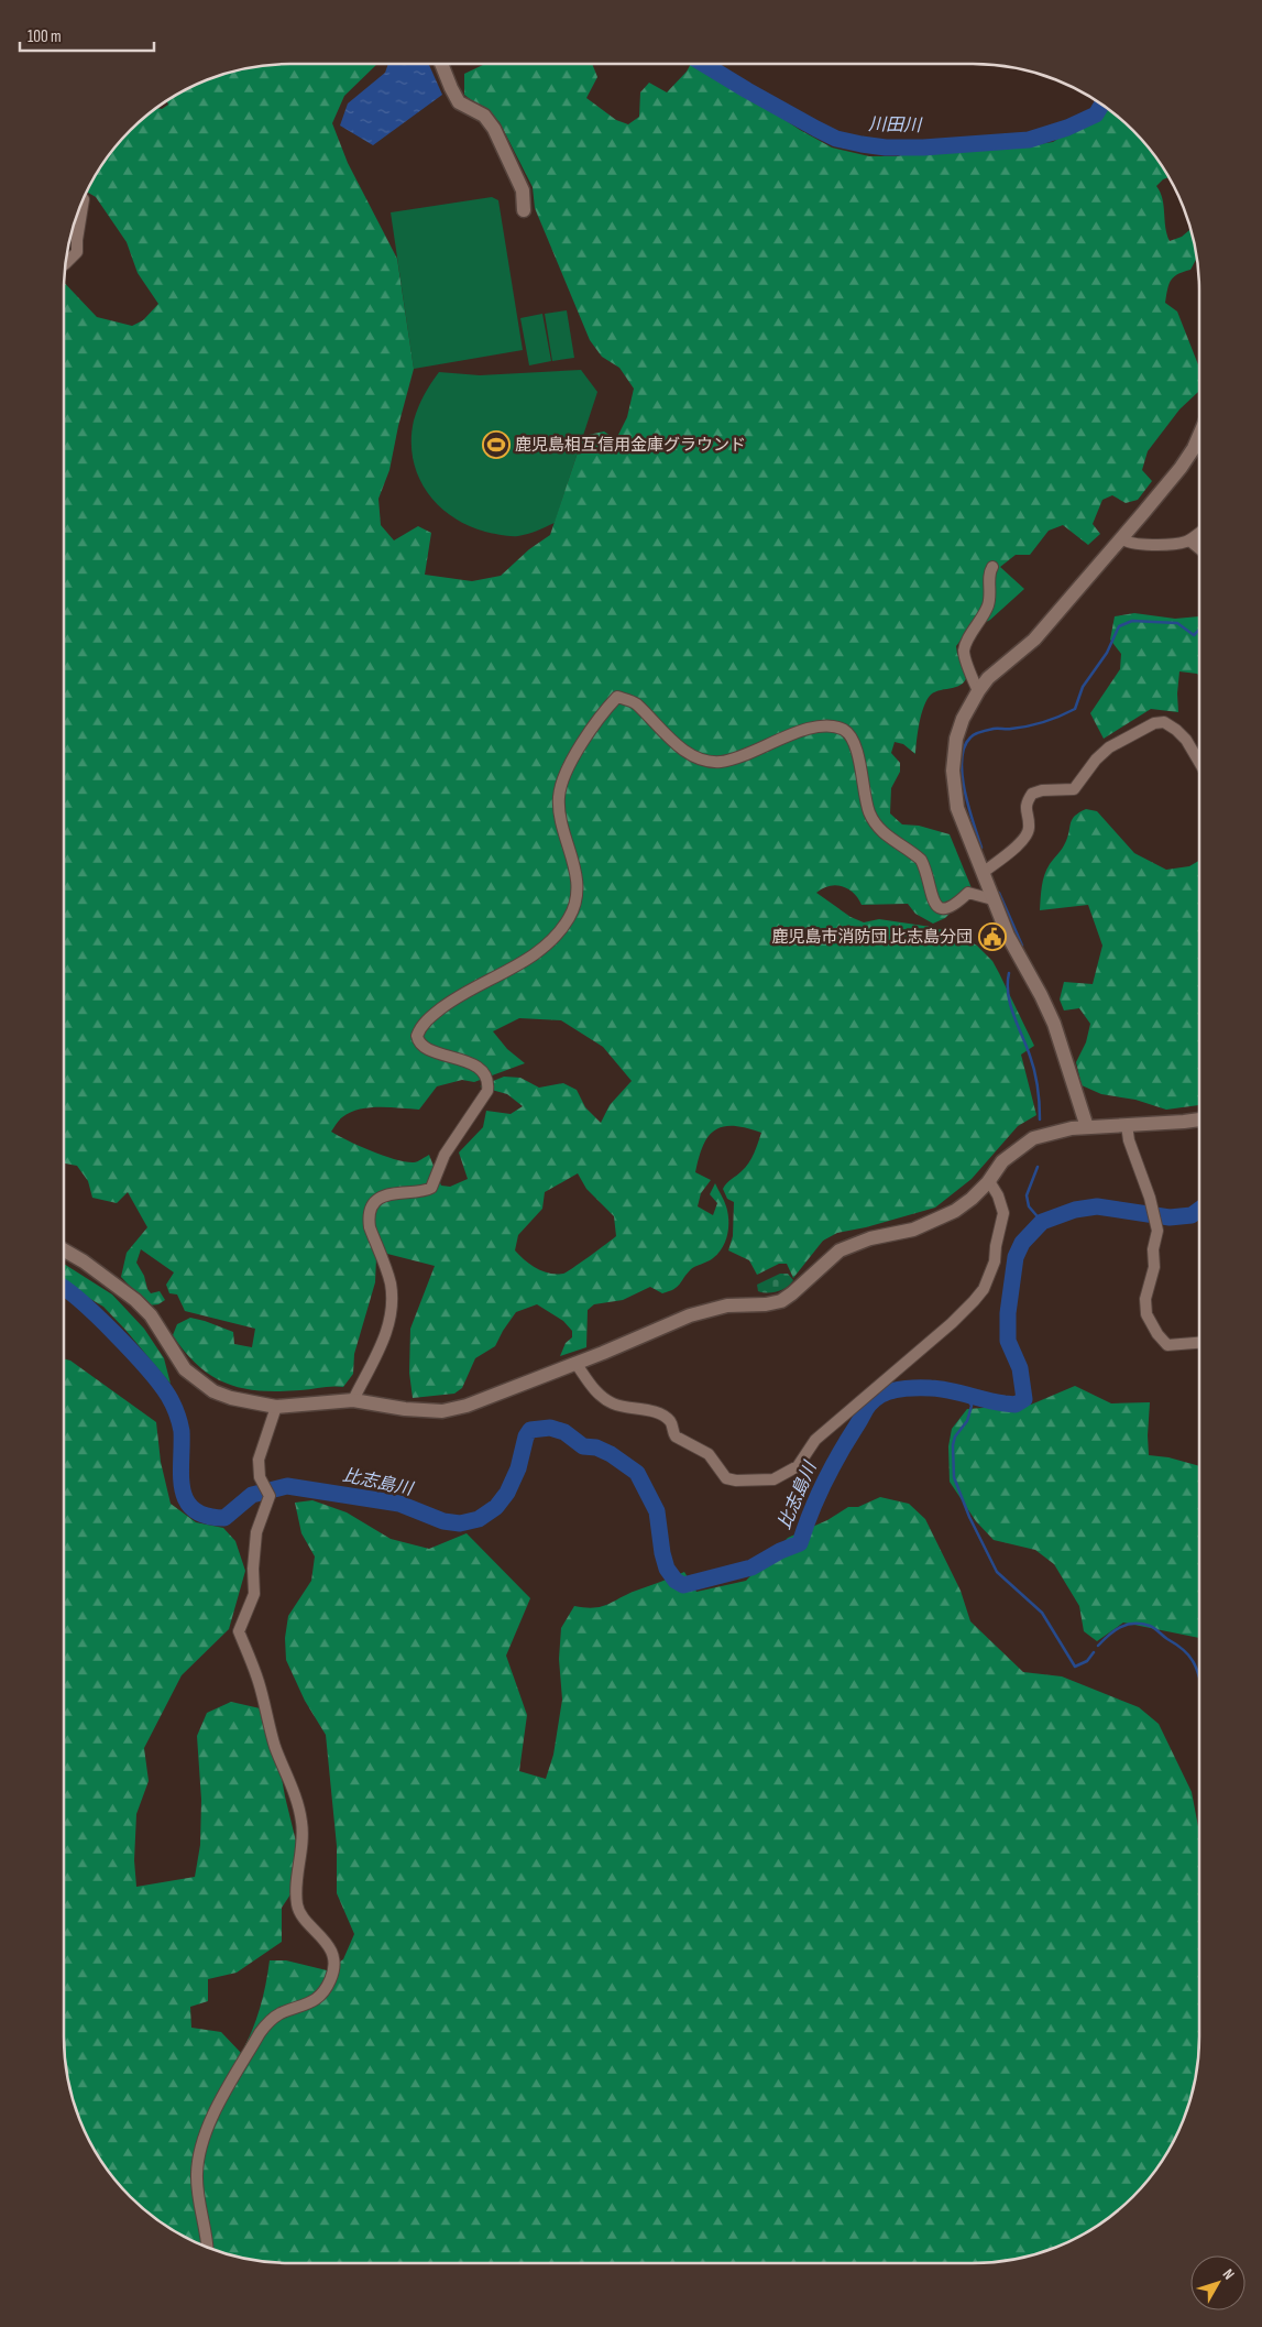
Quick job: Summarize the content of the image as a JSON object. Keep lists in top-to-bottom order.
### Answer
{
  "water": ["川田川", "比志島川"],
  "places": {
    "sports": ["鹿児島相互信用金庫グラウンド"],
    "public building": ["鹿児島市消防団 比志島分団"]
  },
  "scale_bar": "100 m",
  "north": "top right"
}
